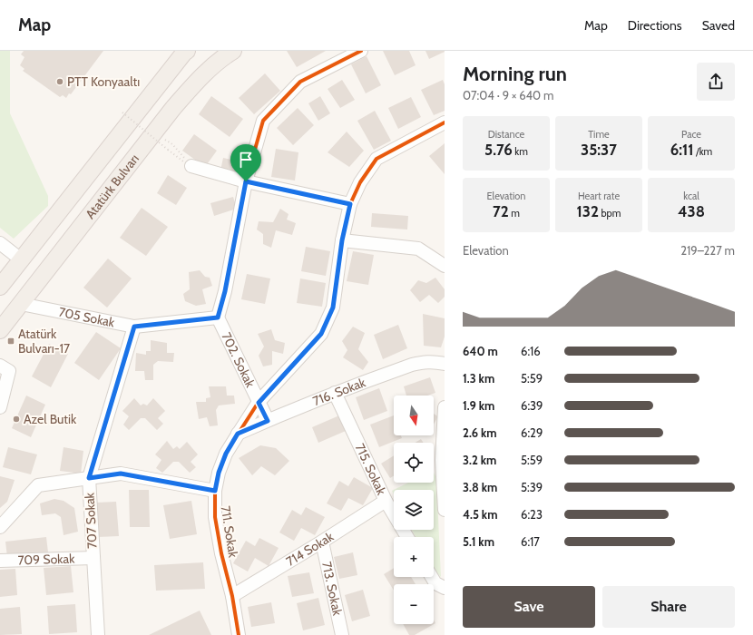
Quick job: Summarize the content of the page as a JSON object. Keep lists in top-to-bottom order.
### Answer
{
  "streets": {
    "main road": ["Atatürk Bulvarı"],
    "street": [
      "705 Sokak",
      "702. Sokak",
      "716. Sokak",
      "715. Sokak",
      "707 Sokak",
      "711. Sokak",
      "714 Sokak",
      "709 Sokak",
      "713. Sokak"
    ]
  },
  "crossings": [
    ["Atatürk Bulvarı", "705 Sokak"],
    ["705 Sokak", "702. Sokak"],
    ["705 Sokak", "707 Sokak"],
    ["702. Sokak", "716. Sokak"],
    ["702. Sokak", "711. Sokak"],
    ["716. Sokak", "715. Sokak"],
    ["716. Sokak", "711. Sokak"],
    ["715. Sokak", "714 Sokak"],
    ["707 Sokak", "709 Sokak"],
    ["711. Sokak", "714 Sokak"],
    ["714 Sokak", "713. Sokak"]
  ],
  "places": {
    "other": ["PTT Konyaaltı", "Azel Butik"],
    "transit": ["Atatürk Bulvarı-17"]
  },
  "north": "bottom",
  "page": {
    "header": "Map",
    "nav": ["Map", "Directions", "Saved"],
    "heading": ["Morning run", "07:04 · 9 × 640 m"],
    "stats": [
      ["Distance", "5.76 km"],
      ["Time", "35:37"],
      ["Pace", "6:11 /km"],
      ["Elevation", "72 m"],
      ["Heart rate", "132 bpm"],
      ["kcal", "438"]
    ],
    "chart": ["Elevation", "219–227 m"],
    "list": [
      {
        "name": "640 m",
        "note": "6:16"
      },
      {
        "name": "1.3 km",
        "note": "5:59"
      },
      {
        "name": "1.9 km",
        "note": "6:39"
      },
      {
        "name": "2.6 km",
        "note": "6:29"
      },
      {
        "name": "3.2 km",
        "note": "5:59"
      },
      {
        "name": "3.8 km",
        "note": "5:39"
      },
      {
        "name": "4.5 km",
        "note": "6:23"
      },
      {
        "name": "5.1 km",
        "note": "6:17"
      }
    ],
    "map_buttons": ["+", "−"],
    "buttons": ["Save", "Share"]
  }
}
